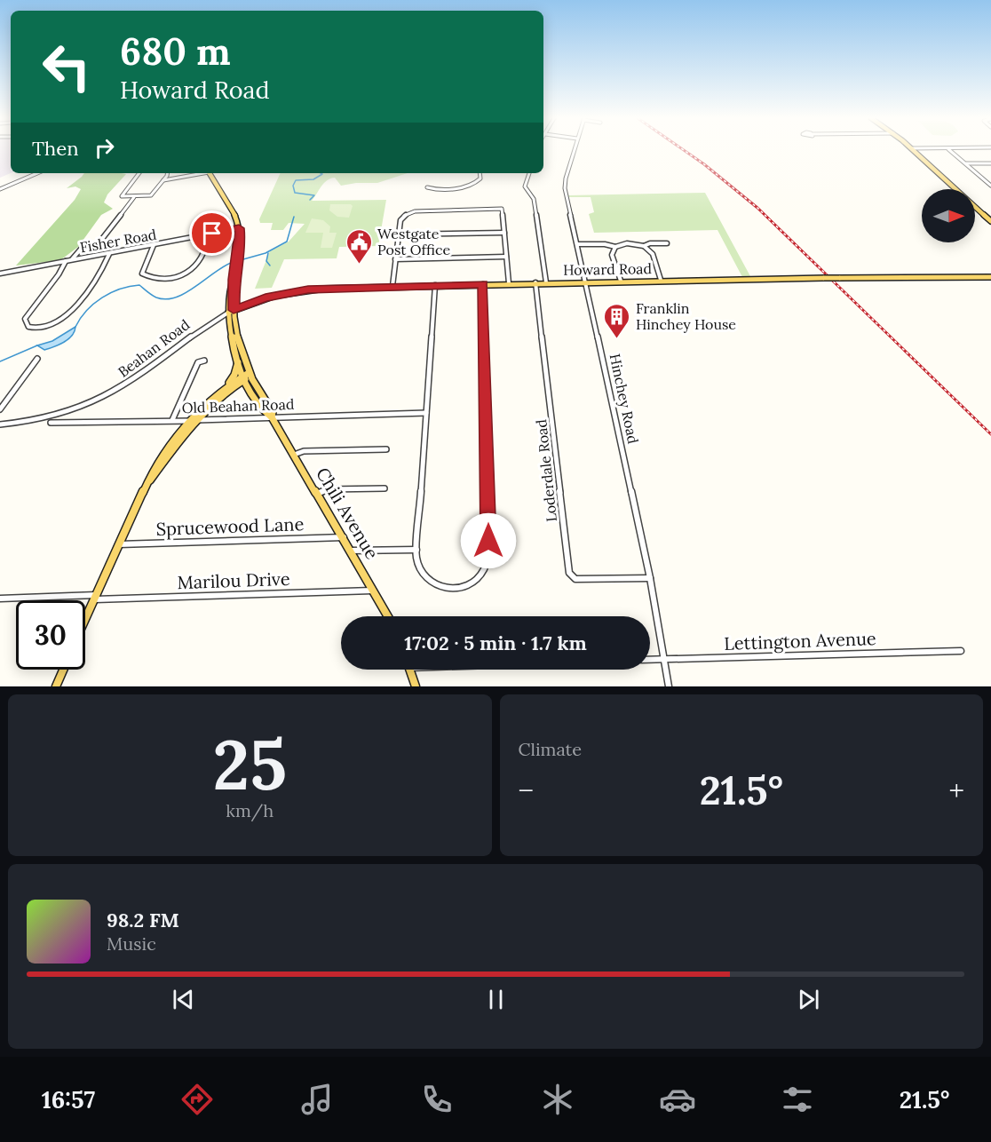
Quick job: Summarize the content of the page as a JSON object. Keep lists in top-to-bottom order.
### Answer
{
  "streets": {
    "main road": ["Howard Road", "Chili Avenue"],
    "street": [
      "Fisher Road",
      "Beahan Road",
      "Hinchey Road",
      "Old Beahan Road",
      "Loderdale Road",
      "Sprucewood Lane",
      "Marilou Drive",
      "Lettington Avenue"
    ]
  },
  "crossings": [
    ["Fisher Road", "Chili Avenue"],
    ["Howard Road", "Beahan Road"],
    ["Howard Road", "Hinchey Road"],
    ["Howard Road", "Loderdale Road"],
    ["Howard Road", "Chili Avenue"],
    ["Beahan Road", "Chili Avenue"],
    ["Hinchey Road", "Loderdale Road"],
    ["Hinchey Road", "Lettington Avenue"],
    ["Old Beahan Road", "Chili Avenue"],
    ["Chili Avenue", "Sprucewood Lane"],
    ["Chili Avenue", "Marilou Drive"]
  ],
  "places": {
    "public building": ["Westgate Post Office"],
    "building": ["Franklin Hinchey House"]
  },
  "north": "right",
  "page": {
    "turn": ["680 m", "Howard Road"],
    "then": "Then",
    "limit": "30",
    "trip": "17:02 · 5 min · 1.7 km",
    "tile": [
      ["25", "km/h"],
      "Climate"
    ],
    "heat": ["−", "21.5°", "+"],
    "song": ["98.2 FM", "Music"],
    "tabs": ["16:57", "21.5°"]
  }
}
